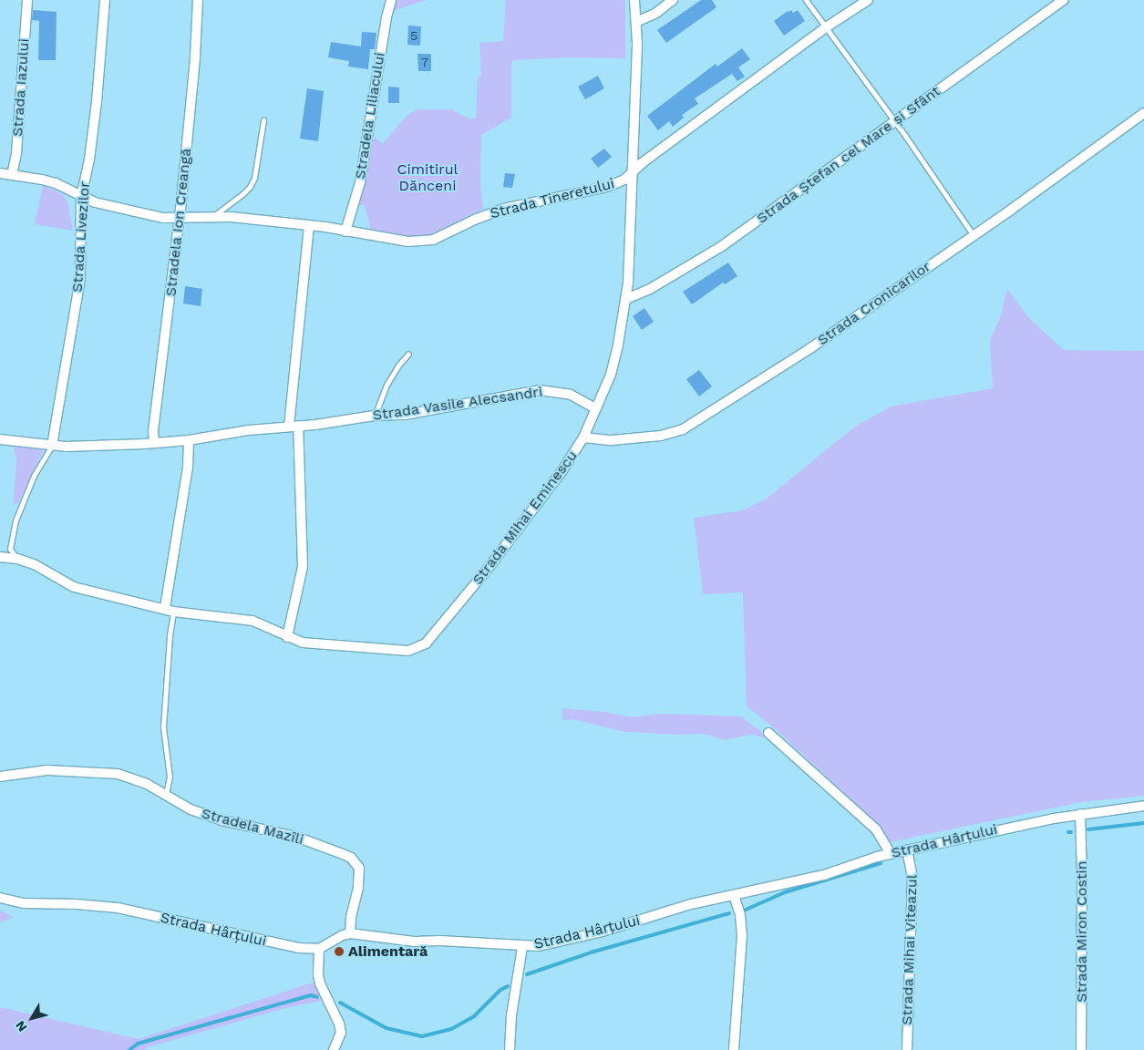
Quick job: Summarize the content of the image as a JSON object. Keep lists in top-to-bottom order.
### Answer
{
  "streets": {
    "street": [
      "Strada Iazului",
      "Stradela Liliacului",
      "Strada Ștefan cel Mare și Sfânt",
      "Strada Tineretului",
      "Stradela Ion Creangă",
      "Strada Livezilor",
      "Strada Cronicarilor",
      "Strada Vasile Alecsandri",
      "Strada Mihai Eminescu",
      "Stradela Mazîli",
      "Strada Hârțului",
      "Strada Miron Costin",
      "Strada Mihai Viteazul"
    ]
  },
  "crossings": [
    ["Strada Iazului", "Strada Tineretului"],
    ["Stradela Liliacului", "Strada Tineretului"],
    ["Strada Ștefan cel Mare și Sfânt", "Strada Mihai Eminescu"],
    ["Strada Tineretului", "Stradela Ion Creangă"],
    ["Strada Tineretului", "Strada Livezilor"],
    ["Strada Tineretului", "Strada Mihai Eminescu"],
    ["Stradela Ion Creangă", "Strada Vasile Alecsandri"],
    ["Strada Livezilor", "Strada Vasile Alecsandri"],
    ["Strada Cronicarilor", "Strada Mihai Eminescu"],
    ["Strada Vasile Alecsandri", "Strada Mihai Eminescu"],
    ["Stradela Mazîli", "Strada Hârțului"],
    ["Strada Hârțului", "Strada Miron Costin"],
    ["Strada Hârțului", "Strada Mihai Viteazul"]
  ],
  "parks": ["Cimitirul Dănceni"],
  "places": ["Alimentară"],
  "house_numbers": ["5", "7"],
  "north": "bottom left"
}
